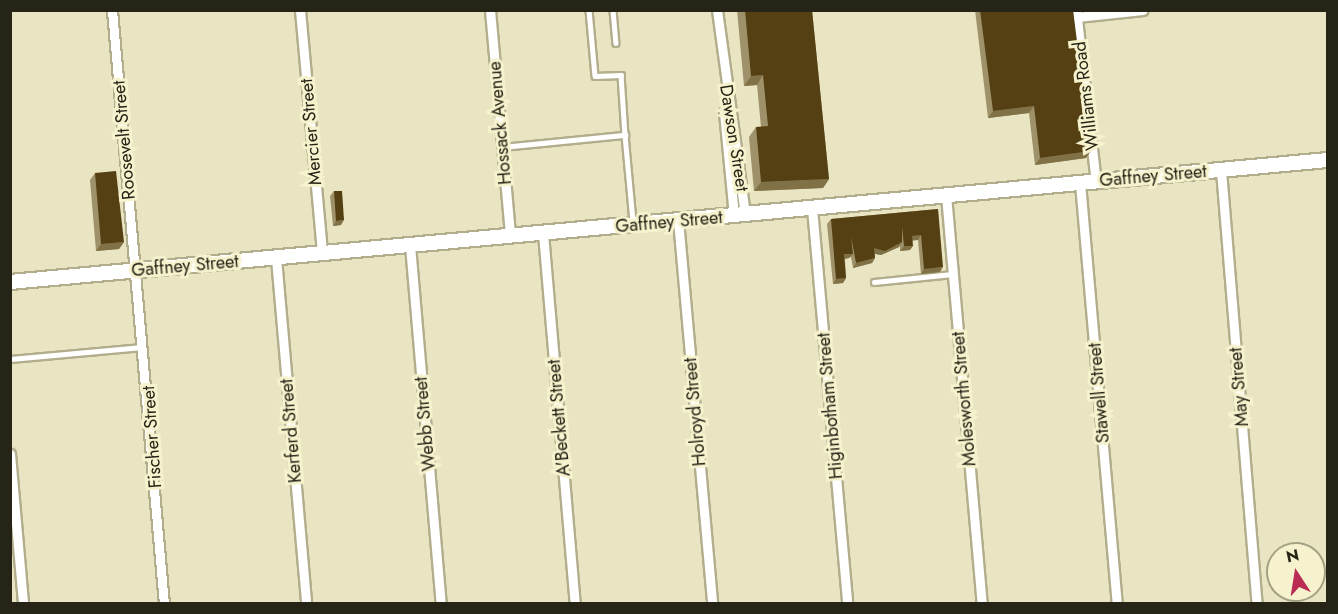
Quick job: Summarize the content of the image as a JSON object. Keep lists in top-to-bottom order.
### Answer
{
  "streets": {
    "main road": ["Gaffney Street"],
    "street": [
      "Williams Road",
      "Hossack Avenue",
      "Mercier Street",
      "Dawson Street",
      "Roosevelt Street",
      "May Street",
      "Stawell Street",
      "Molesworth Street",
      "Higinbotham Street",
      "Holroyd Street",
      "A'Beckett Street",
      "Webb Street",
      "Kerferd Street",
      "Fischer Street"
    ]
  },
  "crossings": [
    ["Williams Road", "Gaffney Street"],
    ["Hossack Avenue", "Gaffney Street"],
    ["Mercier Street", "Gaffney Street"],
    ["Dawson Street", "Gaffney Street"],
    ["Roosevelt Street", "Gaffney Street"],
    ["Roosevelt Street", "Fischer Street"],
    ["Gaffney Street", "May Street"],
    ["Gaffney Street", "Stawell Street"],
    ["Gaffney Street", "Molesworth Street"],
    ["Gaffney Street", "Higinbotham Street"],
    ["Gaffney Street", "Holroyd Street"],
    ["Gaffney Street", "A'Beckett Street"],
    ["Gaffney Street", "Webb Street"],
    ["Gaffney Street", "Kerferd Street"],
    ["Gaffney Street", "Fischer Street"]
  ],
  "north": "top"
}
